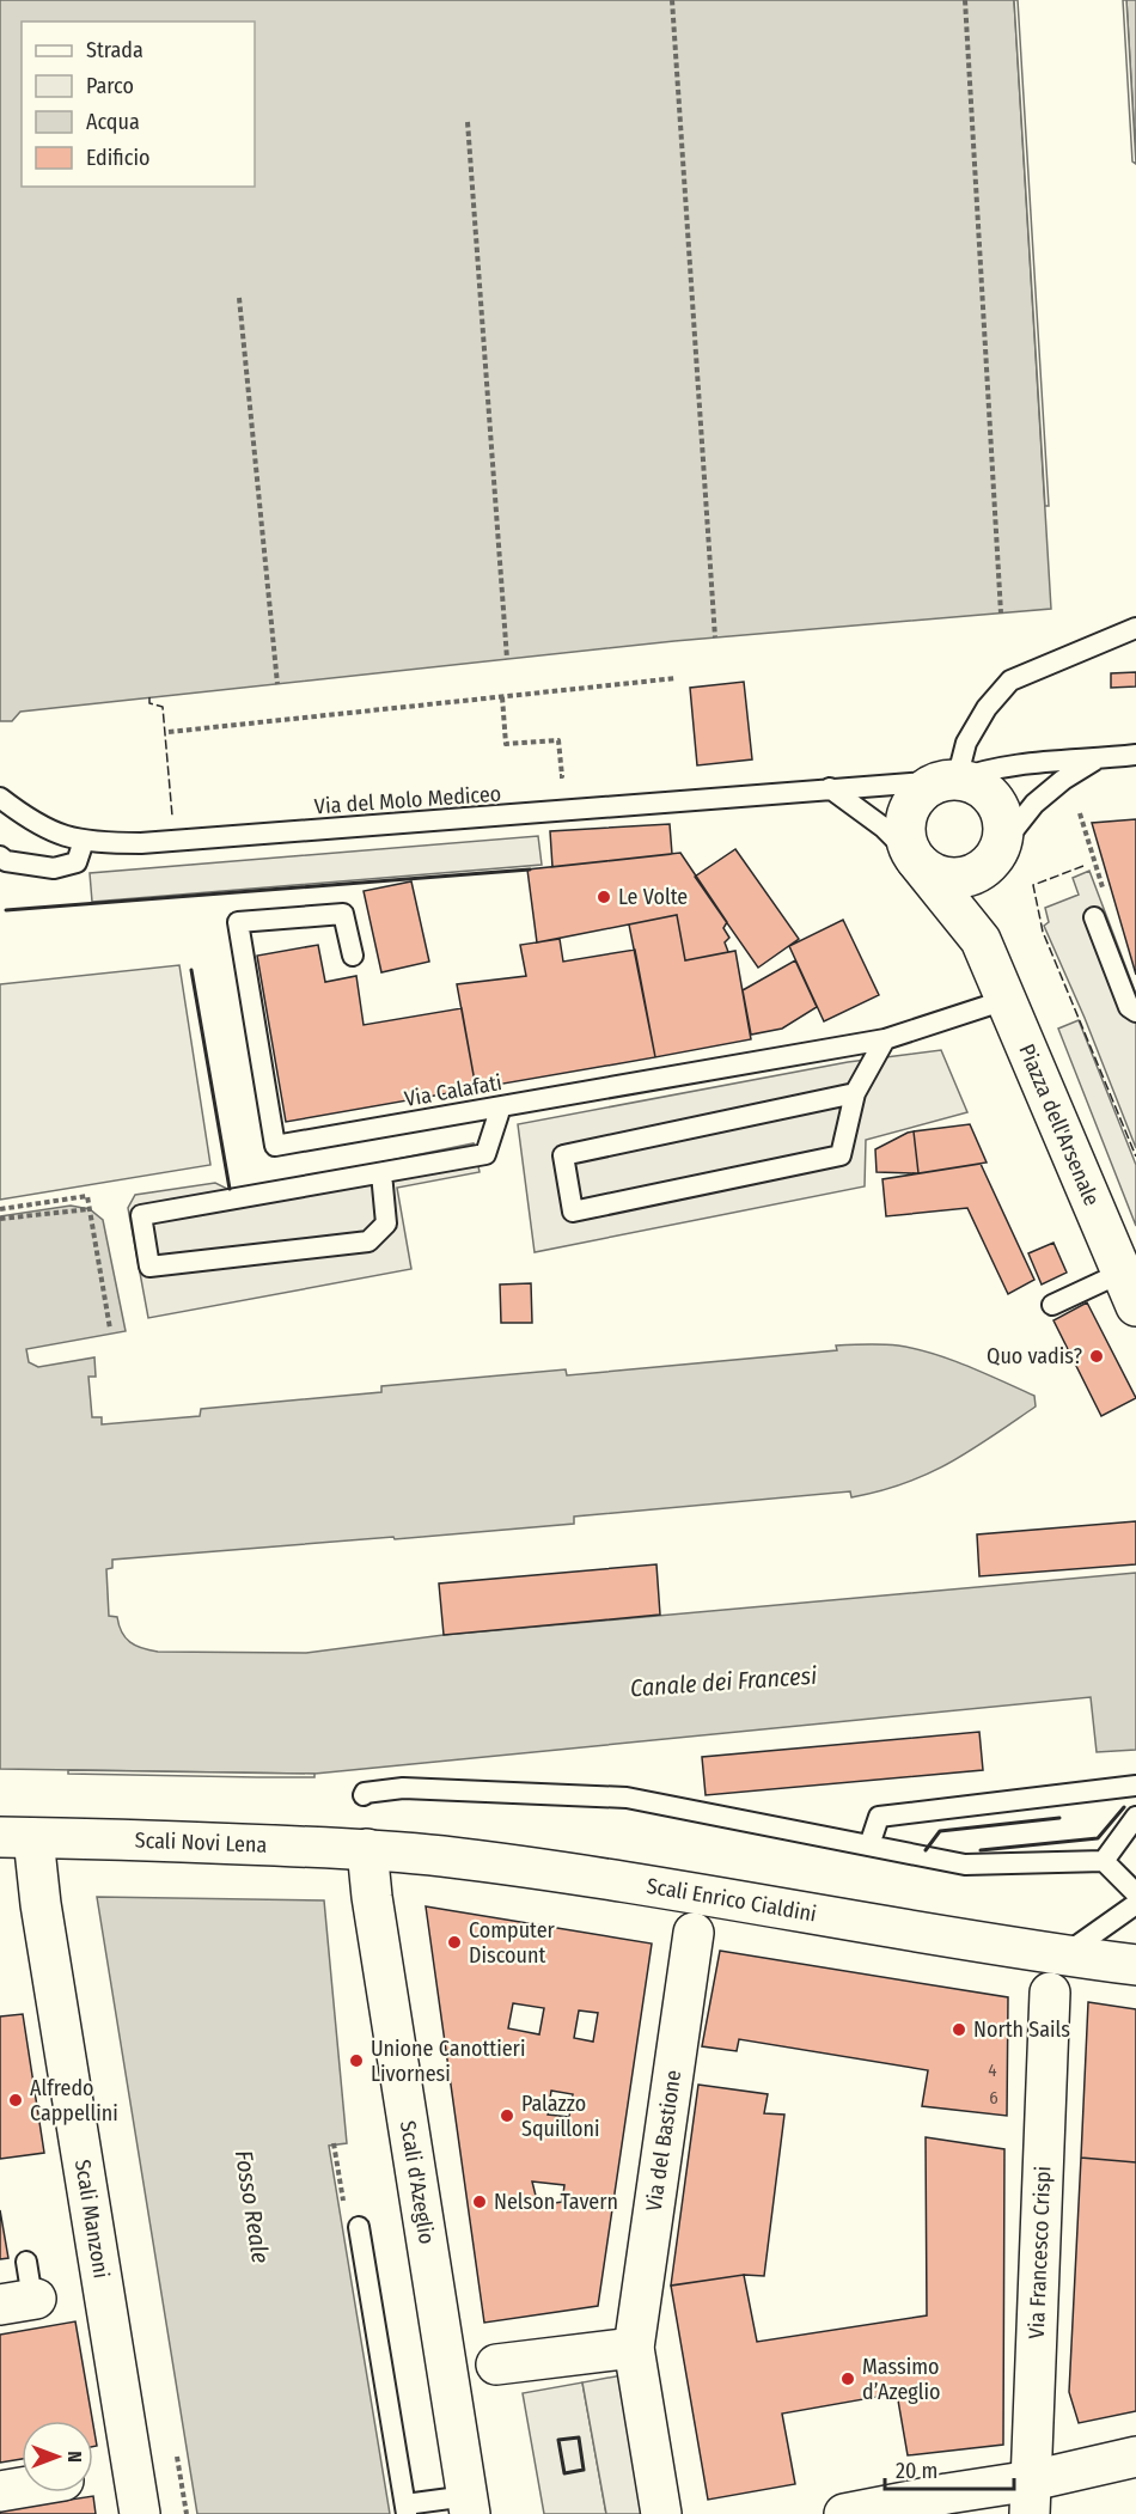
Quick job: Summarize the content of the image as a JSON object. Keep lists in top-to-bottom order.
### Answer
{
  "streets": {
    "street": [
      "Piazza dell'Arsenale",
      "Scali Novi Lena",
      "Scali Enrico Cialdini",
      "Via del Bastione",
      "Scali d'Azeglio",
      "Scali Manzoni",
      "Via Francesco Crispi"
    ],
    "lane": ["Via del Molo Mediceo", "Via Calafati"]
  },
  "crossings": [
    ["Via del Molo Mediceo", "Piazza dell'Arsenale"],
    ["Via Calafati", "Piazza dell'Arsenale"],
    ["Scali Novi Lena", "Scali Enrico Cialdini"],
    ["Scali Novi Lena", "Scali Manzoni"],
    ["Scali Enrico Cialdini", "Scali d'Azeglio"]
  ],
  "water": ["Canale dei Francesi", "Fosso Reale"],
  "places": [
    "Le Volte",
    "Quo vadis?",
    "Computer Discount",
    "North Sails",
    "Unione Canottieri Livornesi",
    "Alfredo Cappellini",
    "Palazzo Squilloni",
    "Nelson Tavern",
    "Massimo d’Azeglio"
  ],
  "house_numbers": ["4", "6"],
  "legend": [
    "Strada",
    "Parco",
    "Acqua",
    "Edificio"
  ],
  "scale_bar": "20 m",
  "north": "right"
}
